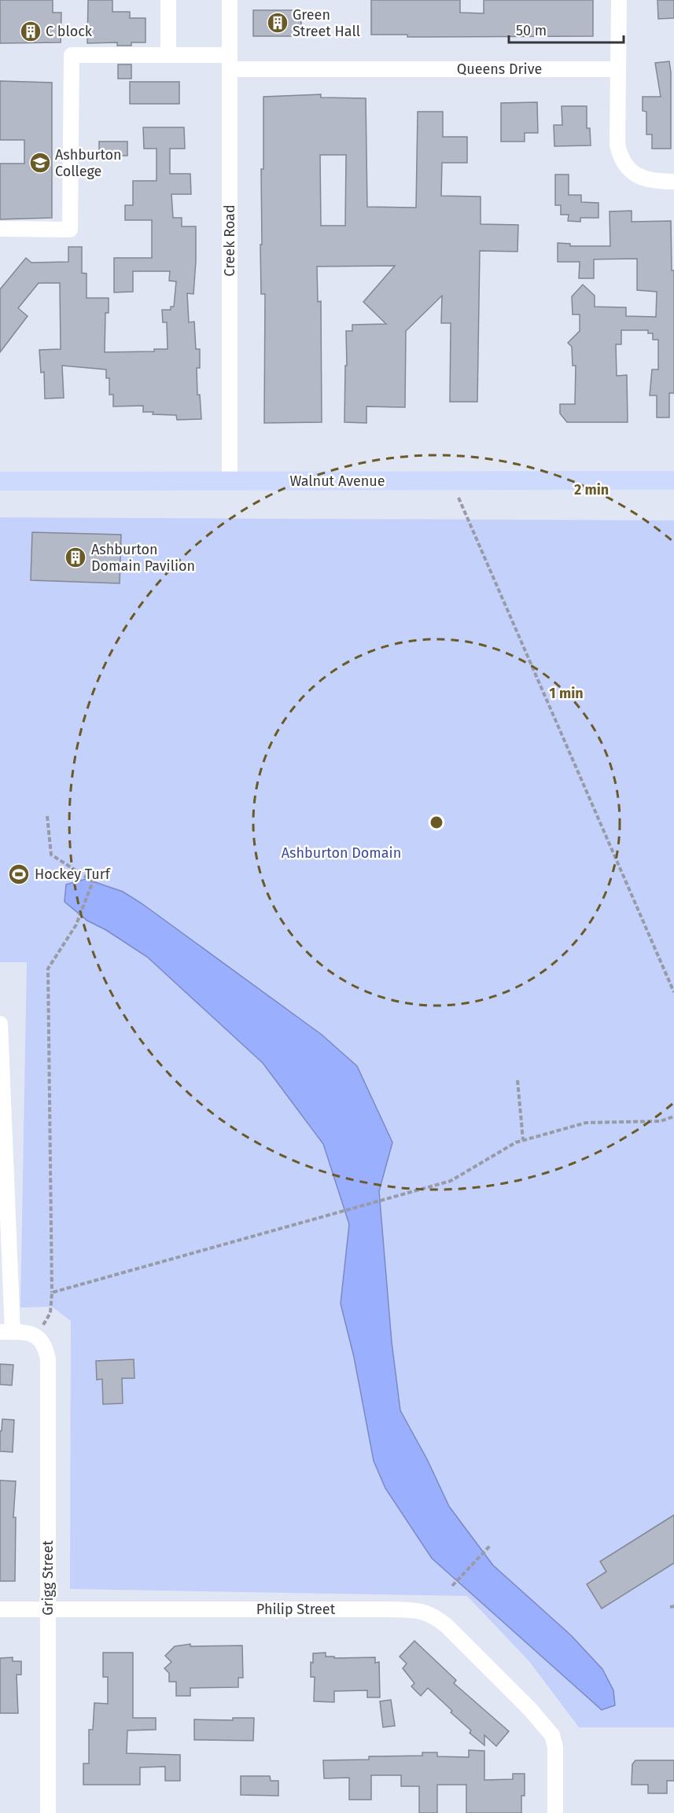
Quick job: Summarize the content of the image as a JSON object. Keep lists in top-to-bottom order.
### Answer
{
  "streets": {
    "main road": ["Walnut Avenue"],
    "street": [
      "Queens Drive",
      "Creek Road",
      "Grigg Street",
      "Philip Street"
    ]
  },
  "crossings": [
    ["Queens Drive", "Creek Road"],
    ["Creek Road", "Walnut Avenue"],
    ["Grigg Street", "Philip Street"]
  ],
  "parks": ["Ashburton Domain"],
  "places": {
    "building": ["Green Street Hall", "C block", "Ashburton Domain Pavilion"],
    "school or university": ["Ashburton College"],
    "sports": ["Hockey Turf"]
  },
  "scale_bar": "50 m",
  "rings": ["2 min", "1 min"]
}
